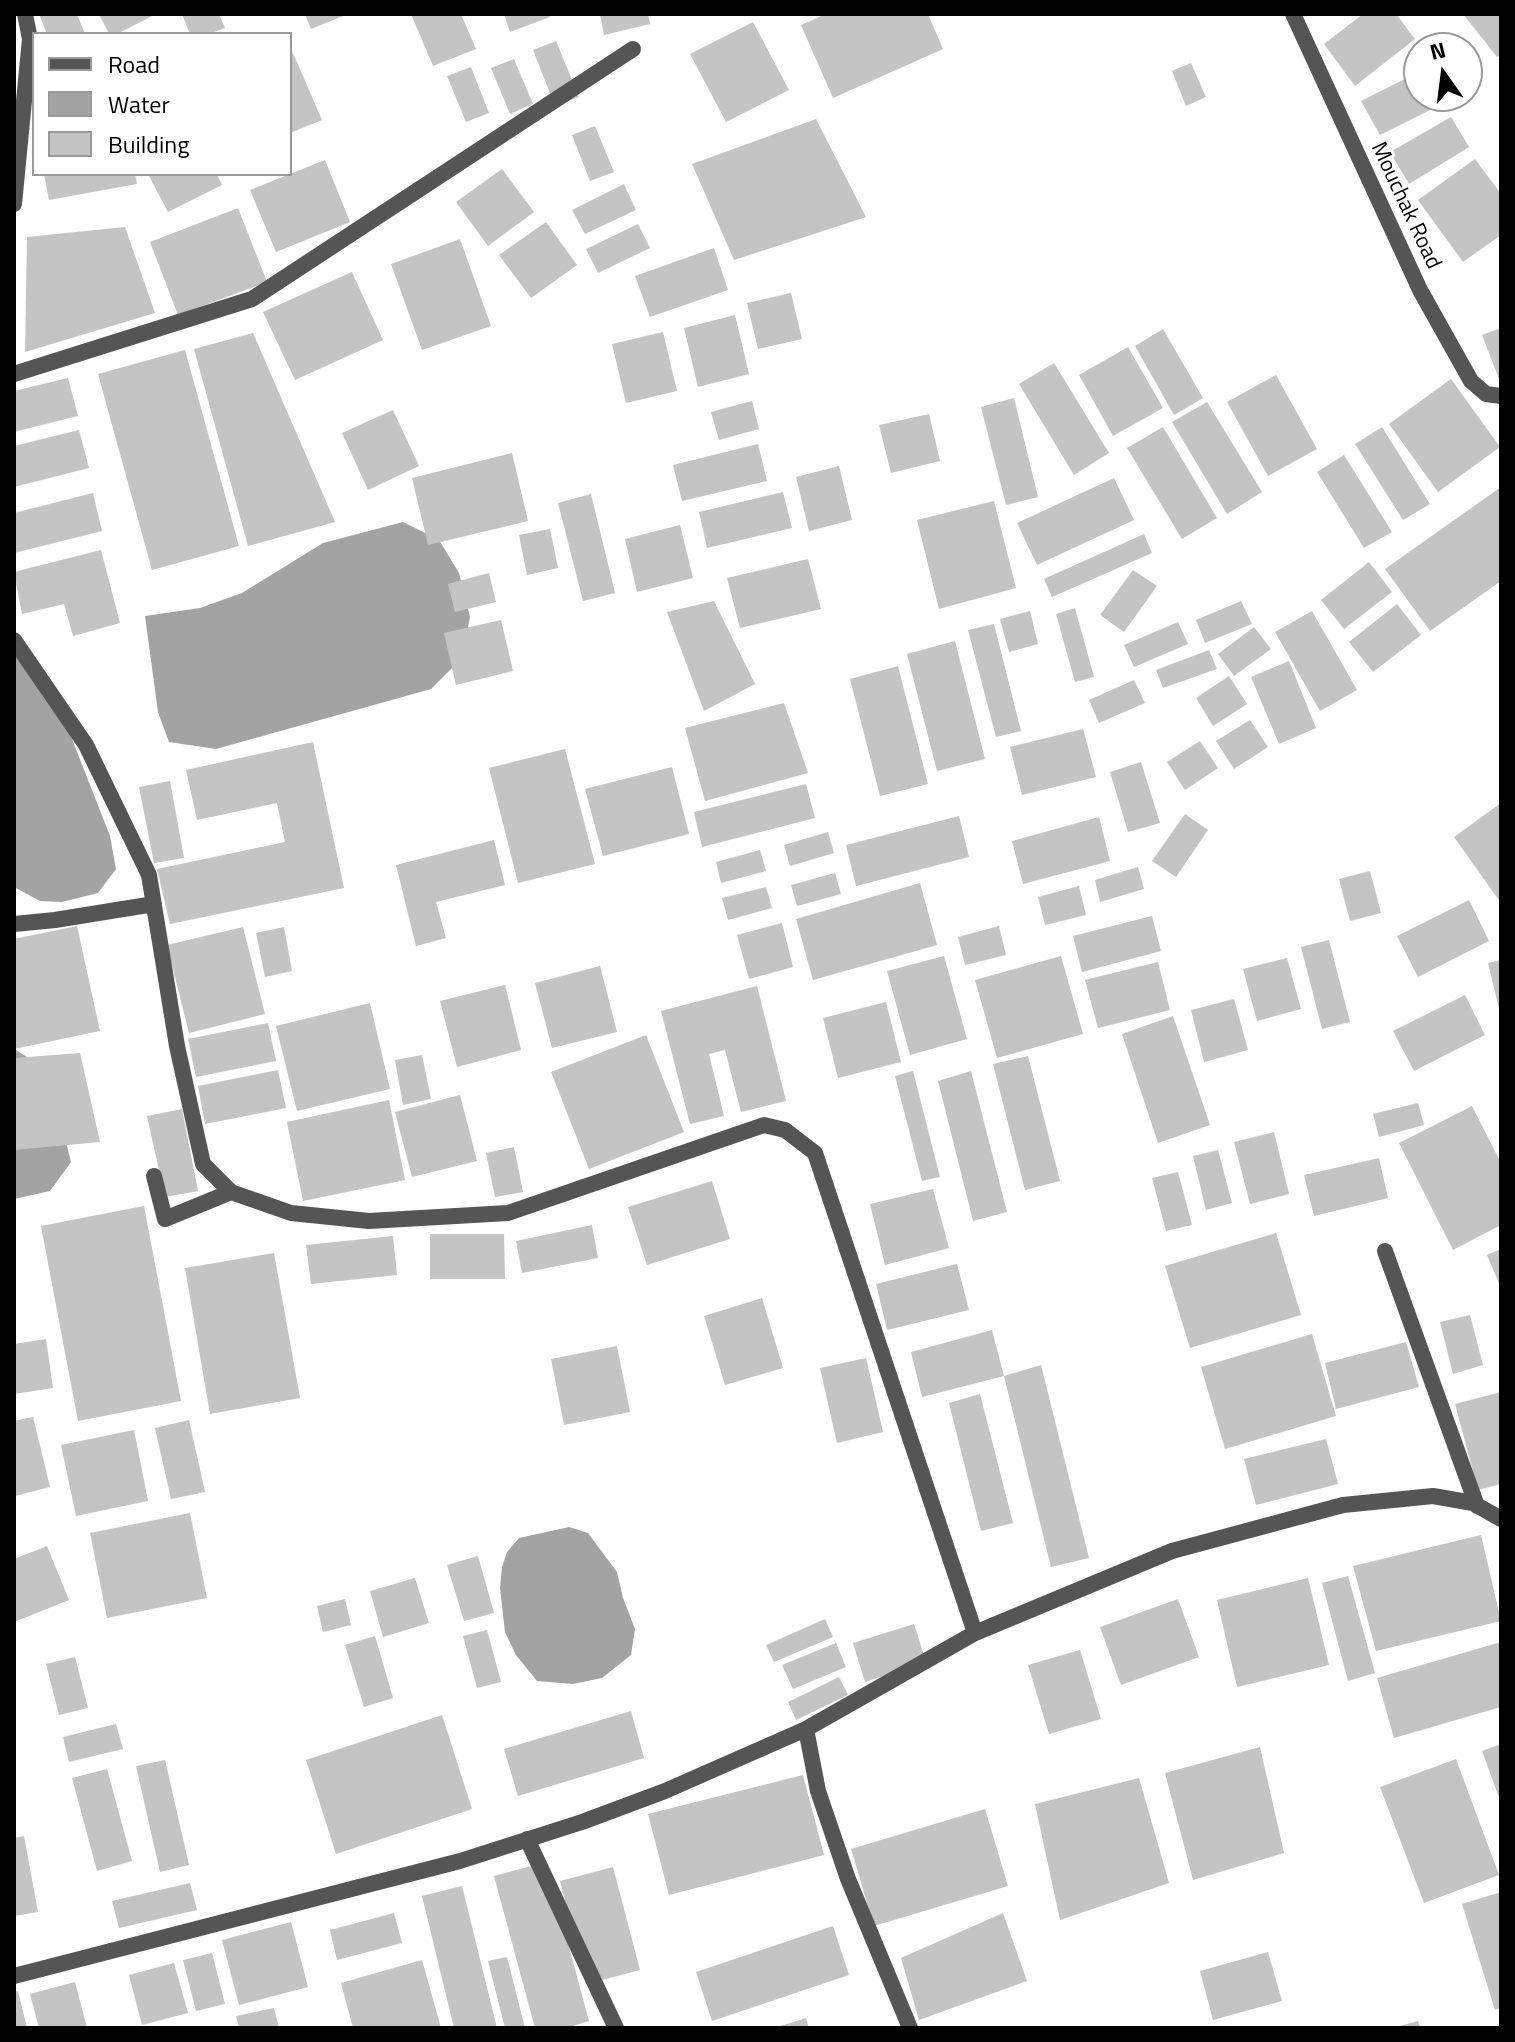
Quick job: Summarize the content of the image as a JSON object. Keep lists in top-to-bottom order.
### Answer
{
  "streets": {
    "street": ["Mouchak Road"]
  },
  "legend": ["Road", "Water", "Building"],
  "north": "top"
}
